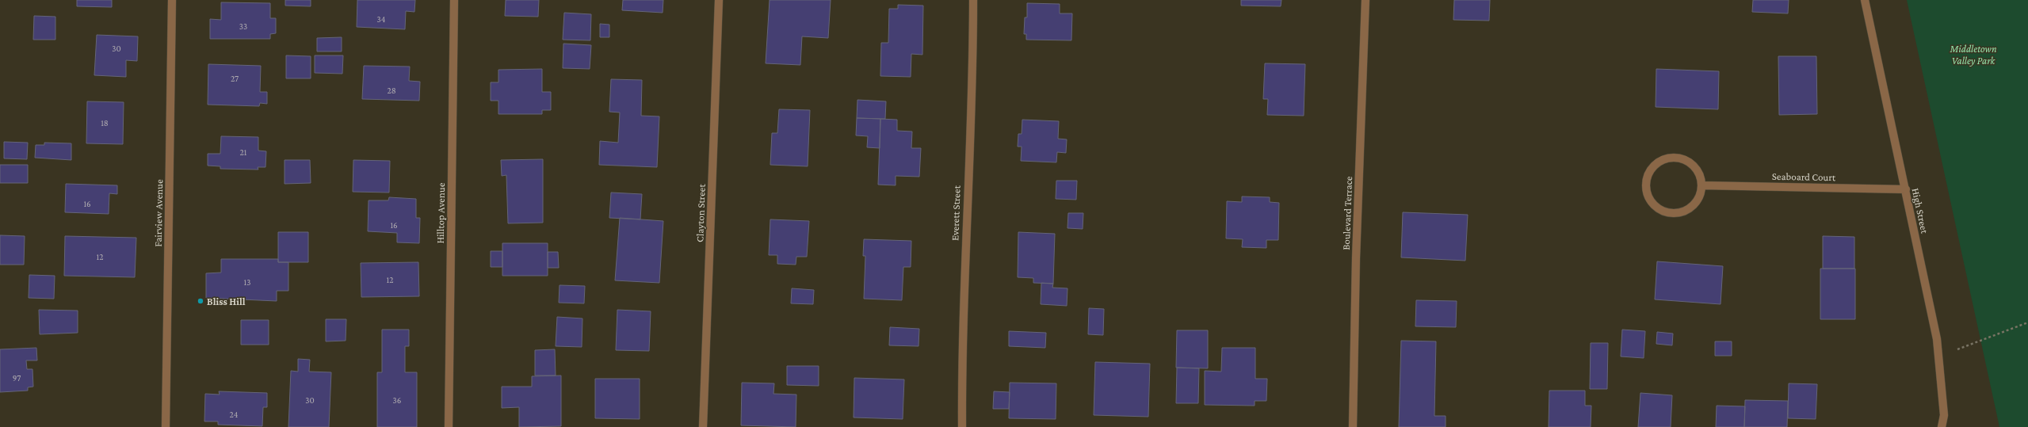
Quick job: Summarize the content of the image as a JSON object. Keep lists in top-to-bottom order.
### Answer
{
  "streets": {
    "street": [
      "Seaboard Court",
      "High Street",
      "Fairview Avenue",
      "Hilltop Avenue",
      "Clayton Street",
      "Everett Street",
      "Boulevard Terrace"
    ]
  },
  "crossings": [
    ["Seaboard Court", "High Street"]
  ],
  "parks": ["Middletown Valley Park"],
  "places": ["Bliss Hill"],
  "house_numbers": [
    "34",
    "33",
    "30",
    "27",
    "28",
    "18",
    "21",
    "16",
    "16",
    "12",
    "12",
    "13",
    "97",
    "30",
    "36",
    "24"
  ]
}
